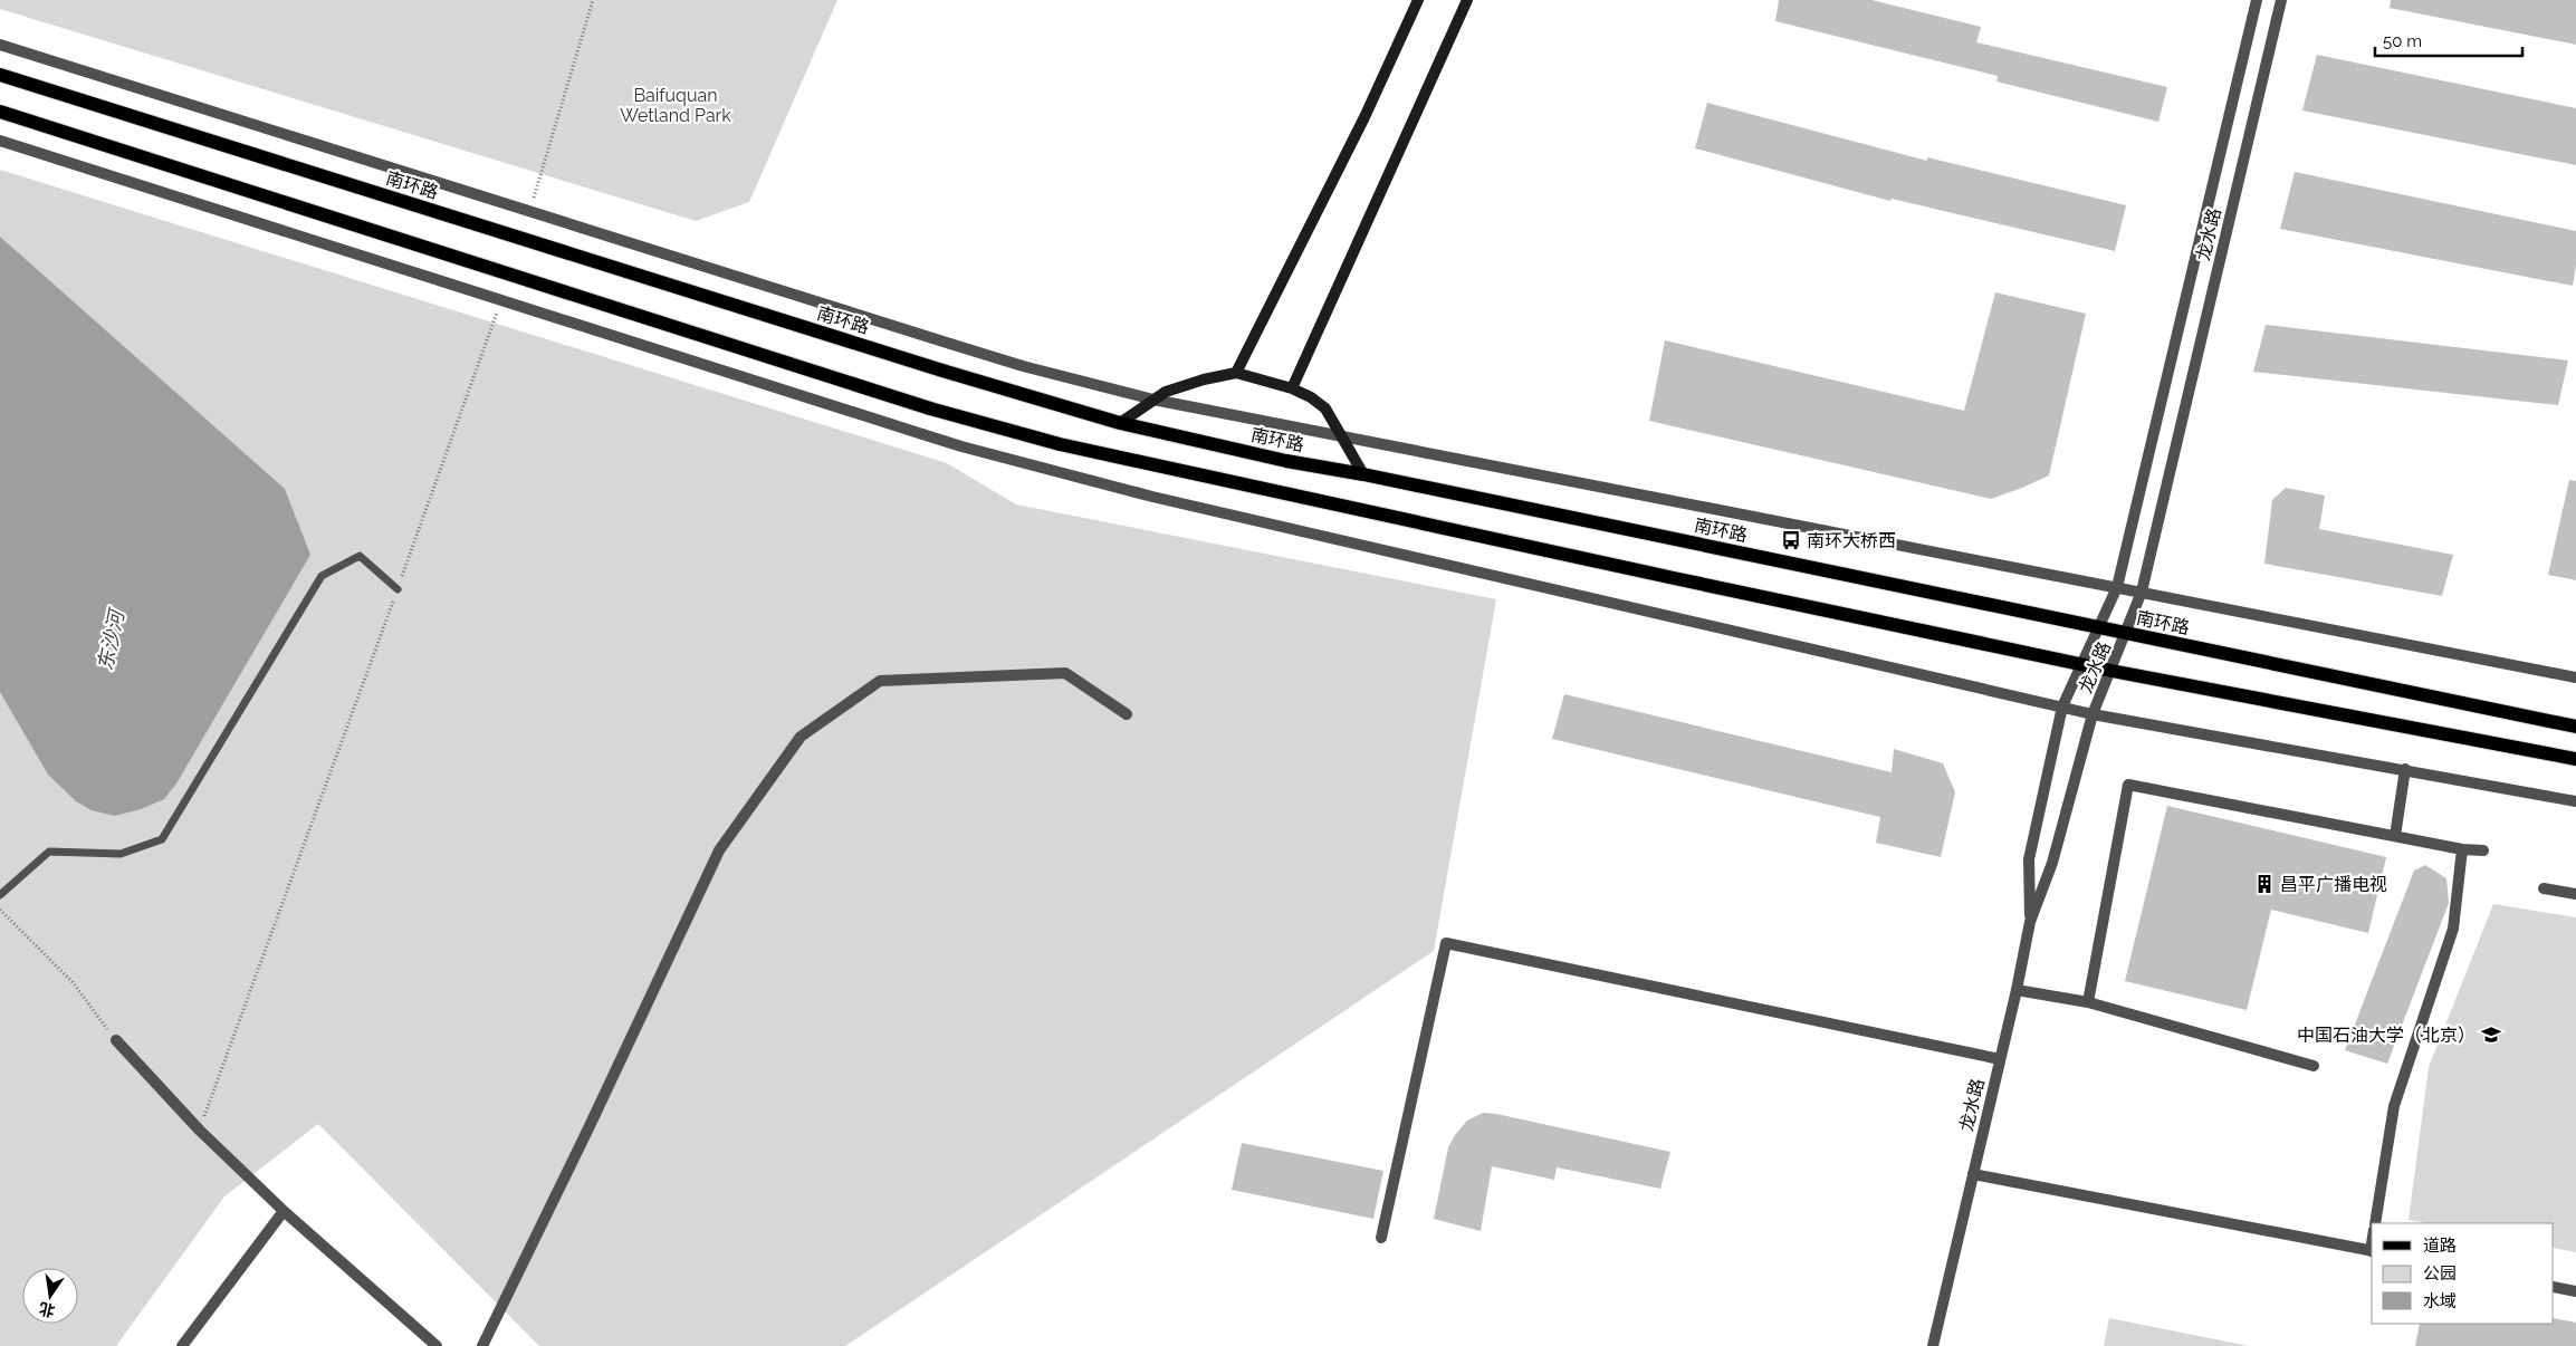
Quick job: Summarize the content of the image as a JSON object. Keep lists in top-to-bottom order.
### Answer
{
  "streets": {
    "main road": ["南环路"],
    "street": ["龙水路"]
  },
  "crossings": [
    ["南环路", "龙水路"]
  ],
  "water": ["东沙河"],
  "parks": ["Baifuquan Wetland Park"],
  "places": {
    "bus stop": ["南环大桥西"],
    "building": ["昌平广播电视"],
    "school or university": ["中国石油大学（北京）"]
  },
  "legend": ["道路", "公园", "水域"],
  "scale_bar": "50 m",
  "north": "bottom"
}
